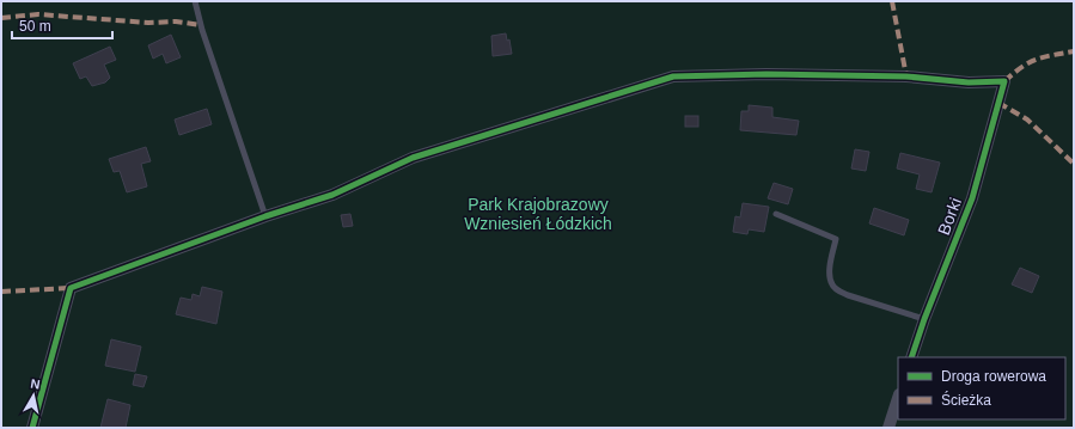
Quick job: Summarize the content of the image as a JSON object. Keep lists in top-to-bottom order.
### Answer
{
  "streets": {
    "street": ["Borki"]
  },
  "parks": ["Park Krajobrazowy Wzniesień Łódzkich"],
  "legend": ["Droga rowerowa", "Ścieżka"],
  "scale_bar": "50 m",
  "north": "top"
}
